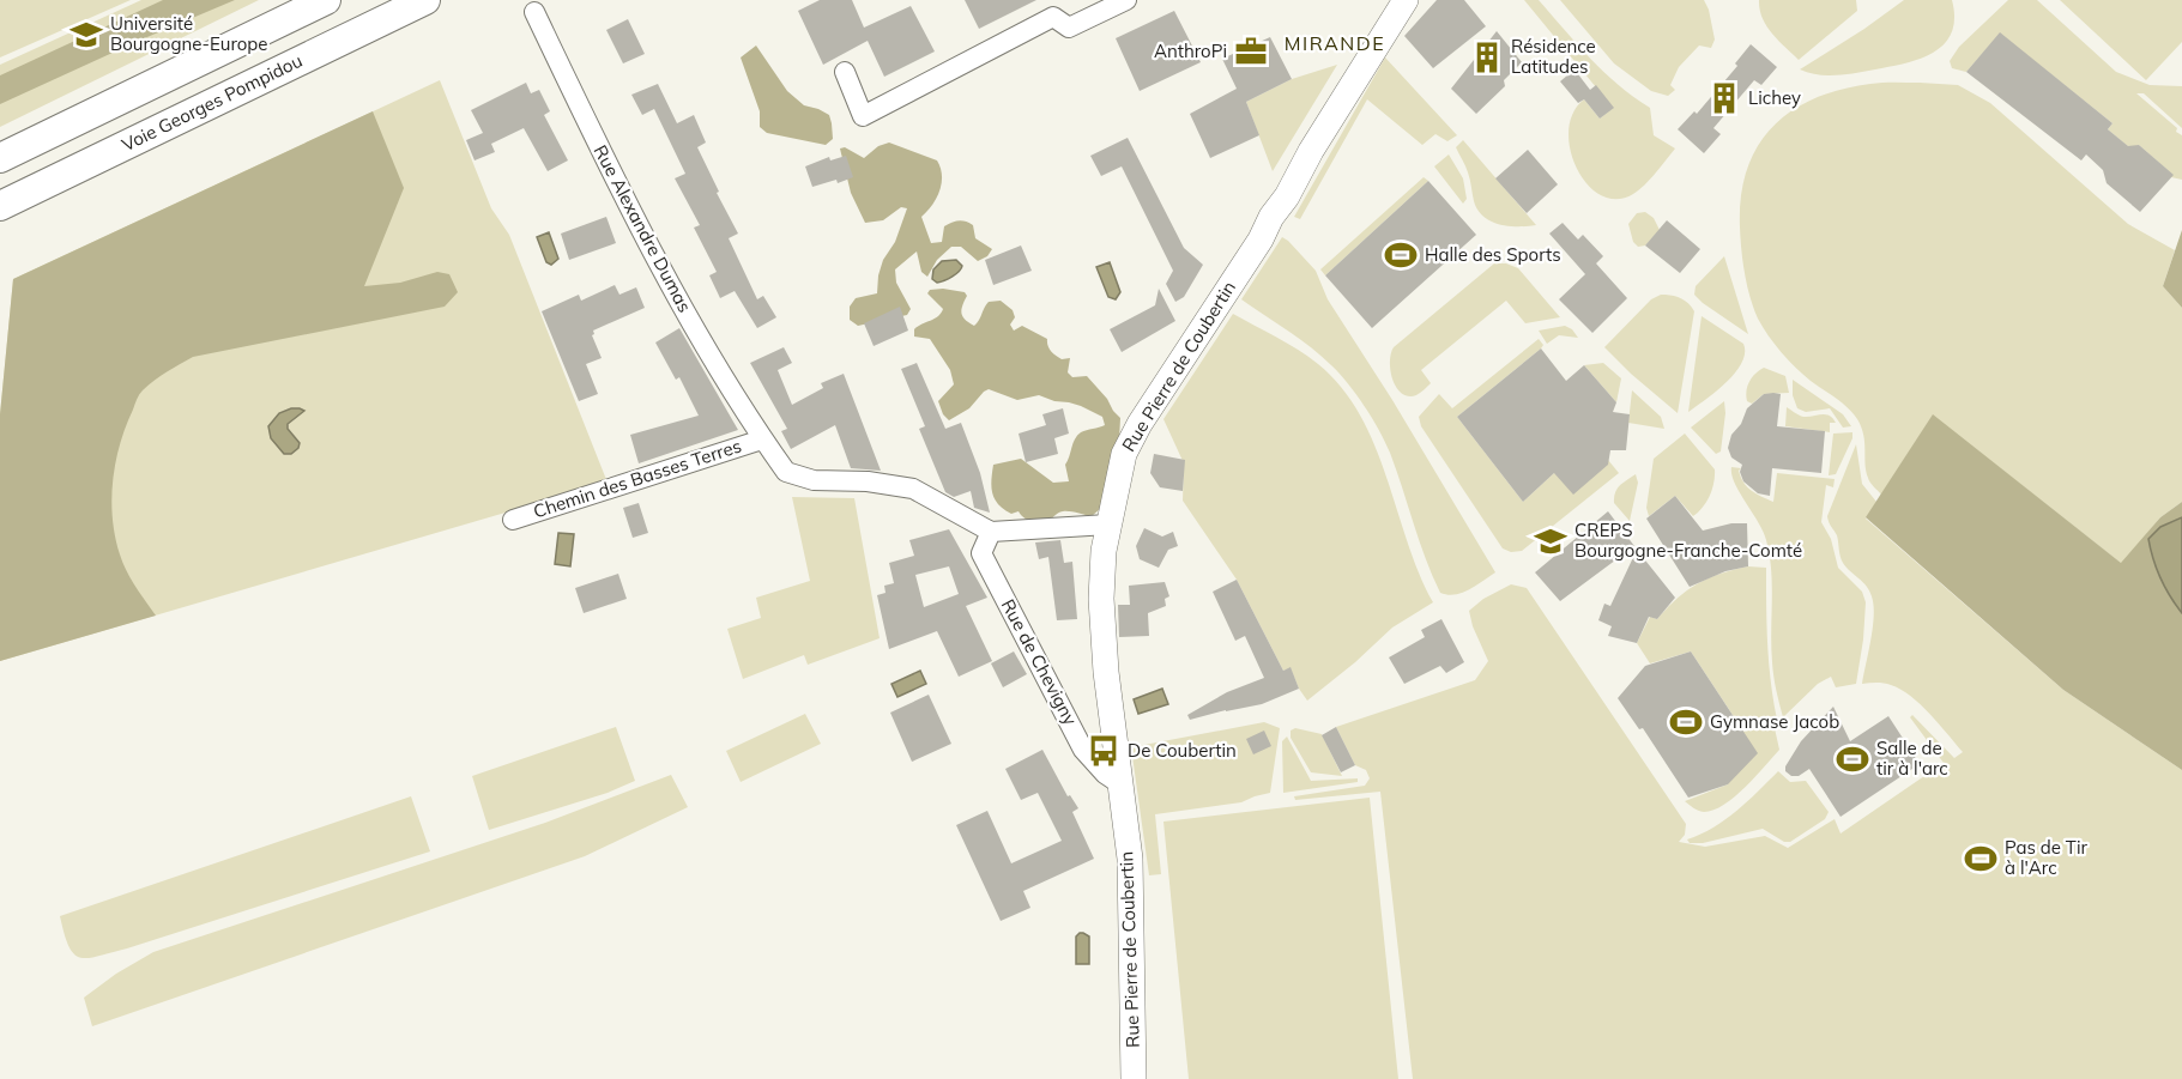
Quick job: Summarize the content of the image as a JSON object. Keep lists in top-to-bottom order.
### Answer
{
  "streets": {
    "highway": ["Voie Georges Pompidou"],
    "main road": ["Rue Pierre de Coubertin"],
    "street": ["Rue Alexandre Dumas", "Chemin des Basses Terres", "Rue de Chevigny"]
  },
  "crossings": [
    ["Rue Alexandre Dumas", "Chemin des Basses Terres"],
    ["Rue Alexandre Dumas", "Rue de Chevigny"],
    ["Rue Pierre de Coubertin", "Rue de Chevigny"]
  ],
  "districts": ["MIRANDE"],
  "places": {
    "school or university": ["Université Bourgogne-Europe", "CREPS Bourgogne-Franche-Comté"],
    "office": ["AnthroPi"],
    "building": ["Résidence Latitudes", "Lichey"],
    "sports": [
      "Halle des Sports",
      "Gymnase Jacob",
      "Salle de tir à l'arc",
      "Pas de Tir à l'Arc"
    ],
    "bus stop": ["De Coubertin"]
  }
}
